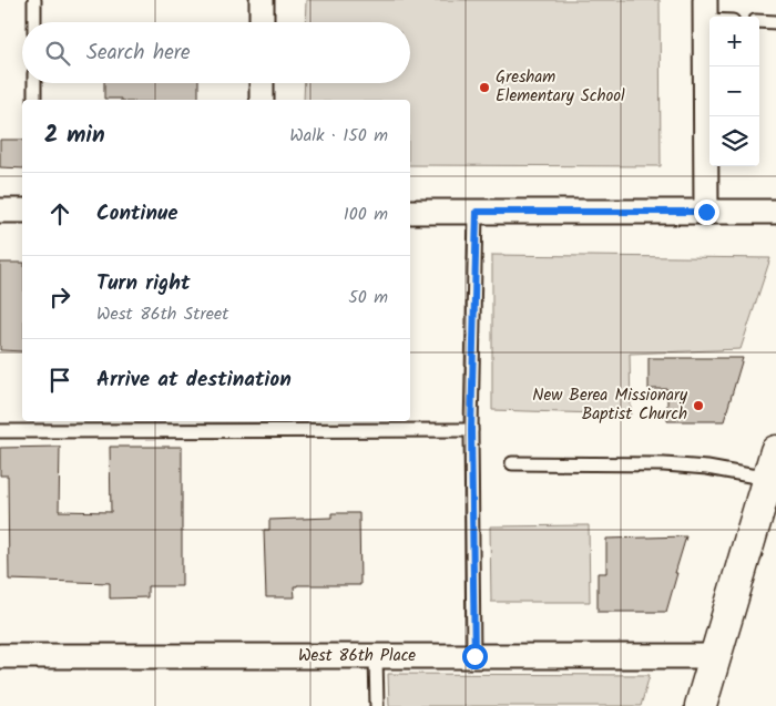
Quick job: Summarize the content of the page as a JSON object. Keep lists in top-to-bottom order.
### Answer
{
  "streets": {
    "street": ["West 86th Place"]
  },
  "places": ["Gresham Elementary School", "New Berea Missionary Baptist Church"],
  "page": {
    "map_buttons": ["+", "−"],
    "search": "Search here",
    "heading": ["2 min", "Walk · 150 m"],
    "list": [
      ["Continue", "100 m"],
      ["Turn right", "West 86th Street", "50 m"],
      "Arrive at destination"
    ]
  }
}
